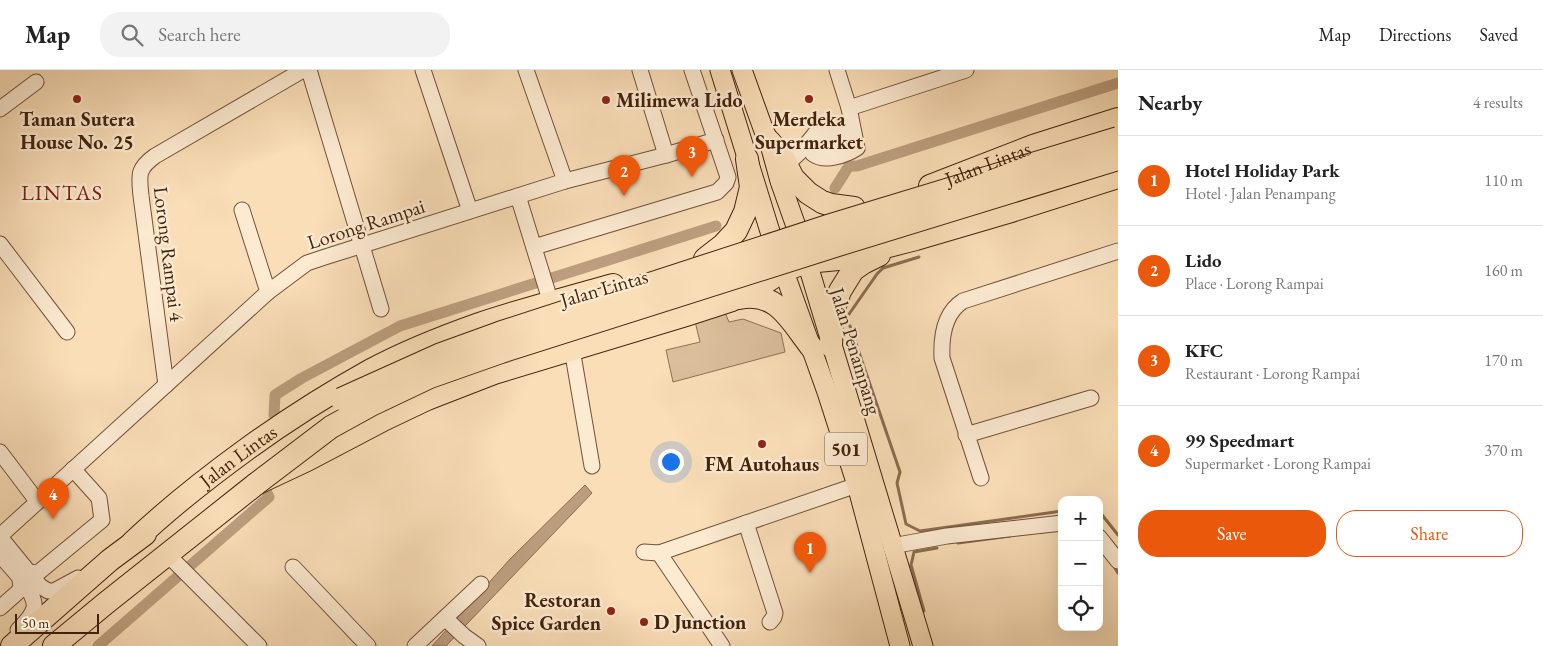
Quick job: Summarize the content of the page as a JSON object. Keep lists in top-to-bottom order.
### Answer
{
  "streets": {
    "highway": ["Jalan Lintas"],
    "main road": ["Jalan Penampang", "501"],
    "street": ["Lorong Rampai", "Lorong Rampai 4"]
  },
  "crossings": [
    ["Jalan Lintas", "Jalan Penampang"],
    ["Lorong Rampai", "Lorong Rampai 4"]
  ],
  "districts": ["LINTAS"],
  "places": [
    "Taman Sutera House No. 25",
    "Merdeka Supermarket",
    "Milimewa Lido",
    "FM Autohaus",
    "Restoran Spice Garden",
    "D Junction"
  ],
  "scale_bar": "50 m",
  "page": {
    "header": "Map",
    "search": "Search here",
    "nav": ["Map", "Directions", "Saved"],
    "heading": ["Nearby", "4 results"],
    "list": [
      {
        "mark": "1",
        "name": "Hotel Holiday Park",
        "note": "Hotel · Jalan Penampang",
        "value": "110 m"
      },
      {
        "mark": "2",
        "name": "Lido",
        "note": "Place · Lorong Rampai",
        "value": "160 m"
      },
      {
        "mark": "3",
        "name": "KFC",
        "note": "Restaurant · Lorong Rampai",
        "value": "170 m"
      },
      {
        "mark": "4",
        "name": "99 Speedmart",
        "note": "Supermarket · Lorong Rampai",
        "value": "370 m"
      }
    ],
    "pins": [
      "3",
      "2",
      "4",
      "1"
    ],
    "buttons": ["Save", "Share"],
    "map_buttons": ["+", "−"],
    "scale": "50 m"
  }
}
